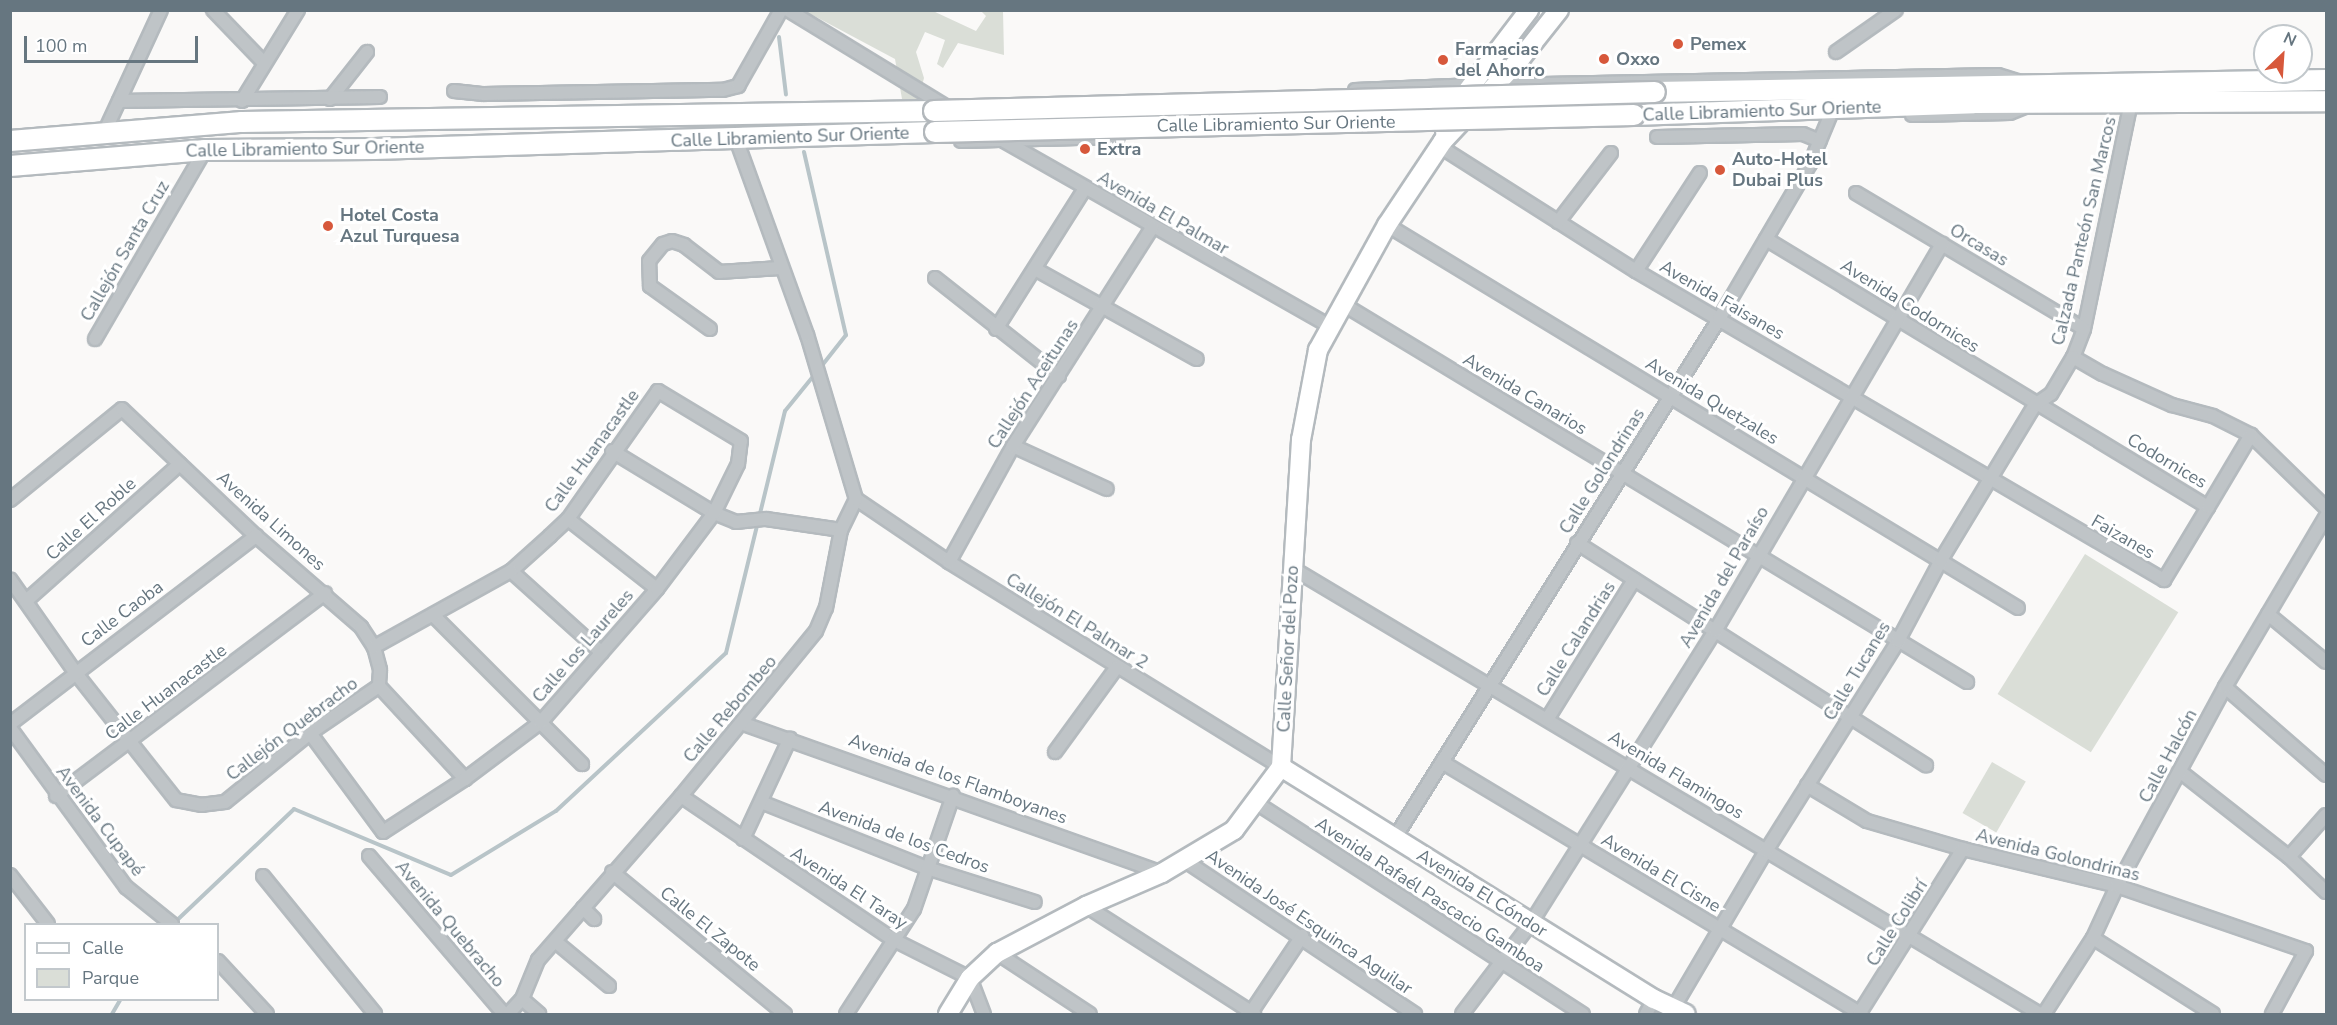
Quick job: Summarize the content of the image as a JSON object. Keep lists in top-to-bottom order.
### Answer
{
  "streets": {
    "main road": ["Calle Libramiento Sur Oriente"],
    "street": [
      "Avenida El Palmar",
      "Calzada Panteón San Marcos",
      "Orcasas",
      "Callejón Santa Cruz",
      "Avenida Faisanes",
      "Avenida Codornices",
      "Callejón Aceitunas",
      "Avenida Canarios",
      "Avenida Quetzales",
      "Calle Huanacastle",
      "Codornices",
      "Calle Golondrinas",
      "Calle El Roble",
      "Avenida Limones",
      "Faizanes",
      "Avenida del Paraíso",
      "Calle Caoba",
      "Callejón El Palmar 2",
      "Calle Calandrias",
      "Calle los Laureles",
      "Calle Señor del Pozo",
      "Calle Tucanes",
      "Calle Rebombeo",
      "Callejón Quebracho",
      "Calle Halcón",
      "Avenida Flamingos",
      "Avenida de los Flamboyanes",
      "Avenida Cupapé",
      "Avenida de los Cedros",
      "Avenida Golondrinas",
      "Avenida El Cisne",
      "Avenida El Taray",
      "Avenida El Cóndor",
      "Avenida Rafaél Pascacio Gamboa",
      "Avenida José Esquinca Aguilar",
      "Calle Colibrí",
      "Avenida Quebracho",
      "Calle El Zapote"
    ]
  },
  "crossings": [
    ["Calle Libramiento Sur Oriente", "Calzada Panteón San Marcos"],
    ["Calle Libramiento Sur Oriente", "Callejón Santa Cruz"],
    ["Avenida El Palmar", "Callejón Aceitunas"],
    ["Avenida El Palmar", "Calle Señor del Pozo"],
    ["Calzada Panteón San Marcos", "Orcasas"],
    ["Calzada Panteón San Marcos", "Codornices"],
    ["Calzada Panteón San Marcos", "Calle Tucanes"],
    ["Orcasas", "Avenida del Paraíso"],
    ["Avenida Faisanes", "Calle Golondrinas"],
    ["Avenida Faisanes", "Faizanes"],
    ["Avenida Faisanes", "Avenida del Paraíso"],
    ["Avenida Faisanes", "Calle Señor del Pozo"],
    ["Avenida Faisanes", "Calle Tucanes"],
    ["Avenida Codornices", "Codornices"],
    ["Avenida Codornices", "Calle Golondrinas"],
    ["Avenida Codornices", "Avenida del Paraíso"],
    ["Avenida Codornices", "Calle Tucanes"],
    ["Callejón Aceitunas", "Callejón El Palmar 2"],
    ["Avenida Canarios", "Calle Golondrinas"],
    ["Avenida Canarios", "Avenida del Paraíso"],
    ["Avenida Canarios", "Calle Señor del Pozo"],
    ["Avenida Canarios", "Calle Tucanes"],
    ["Avenida Quetzales", "Calle Golondrinas"],
    ["Avenida Quetzales", "Avenida del Paraíso"],
    ["Avenida Quetzales", "Calle Señor del Pozo"],
    ["Avenida Quetzales", "Calle Tucanes"],
    ["Calle Huanacastle", "Avenida Limones"],
    ["Calle Huanacastle", "Calle los Laureles"],
    ["Calle Huanacastle", "Callejón Quebracho"],
    ["Calle Huanacastle", "Avenida Cupapé"],
    ["Codornices", "Faizanes"],
    ["Codornices", "Calle Tucanes"],
    ["Calle Golondrinas", "Avenida Flamingos"],
    ["Calle Golondrinas", "Avenida El Cisne"],
    ["Calle Golondrinas", "Avenida El Cóndor"],
    ["Calle El Roble", "Avenida Limones"],
    ["Avenida Limones", "Calle Caoba"],
    ["Avenida Limones", "Callejón Quebracho"],
    ["Faizanes", "Calle Tucanes"],
    ["Avenida del Paraíso", "Avenida Flamingos"],
    ["Avenida del Paraíso", "Avenida El Cisne"],
    ["Avenida del Paraíso", "Avenida El Cóndor"],
    ["Avenida del Paraíso", "Avenida Rafaél Pascacio Gamboa"],
    ["Calle Caoba", "Avenida Cupapé"],
    ["Callejón El Palmar 2", "Calle Señor del Pozo"],
    ["Callejón El Palmar 2", "Calle Rebombeo"],
    ["Callejón El Palmar 2", "Avenida El Cóndor"],
    ["Calle Calandrias", "Avenida Flamingos"],
    ["Calle los Laureles", "Callejón Quebracho"],
    ["Calle Señor del Pozo", "Avenida Flamingos"],
    ["Calle Señor del Pozo", "Avenida de los Flamboyanes"],
    ["Calle Señor del Pozo", "Avenida El Taray"],
    ["Calle Señor del Pozo", "Avenida El Cóndor"],
    ["Calle Señor del Pozo", "Avenida Rafaél Pascacio Gamboa"],
    ["Calle Señor del Pozo", "Avenida José Esquinca Aguilar"],
    ["Calle Tucanes", "Avenida Flamingos"],
    ["Calle Tucanes", "Avenida Golondrinas"],
    ["Calle Tucanes", "Avenida El Cisne"],
    ["Calle Tucanes", "Avenida El Cóndor"],
    ["Calle Rebombeo", "Avenida de los Flamboyanes"],
    ["Calle Rebombeo", "Avenida El Taray"],
    ["Calle Rebombeo", "Calle El Zapote"],
    ["Calle Halcón", "Avenida Flamingos"],
    ["Calle Halcón", "Avenida Golondrinas"],
    ["Avenida Flamingos", "Calle Colibrí"],
    ["Avenida Golondrinas", "Calle Colibrí"],
    ["Avenida El Cisne", "Calle Colibrí"]
  ],
  "places": [
    "Pemex",
    "Oxxo",
    "Farmacias del Ahorro",
    "Extra",
    "Auto-Hotel Dubai Plus",
    "Hotel Costa Azul Turquesa"
  ],
  "legend": ["Calle", "Parque"],
  "scale_bar": "100 m",
  "north": "top right"
}
